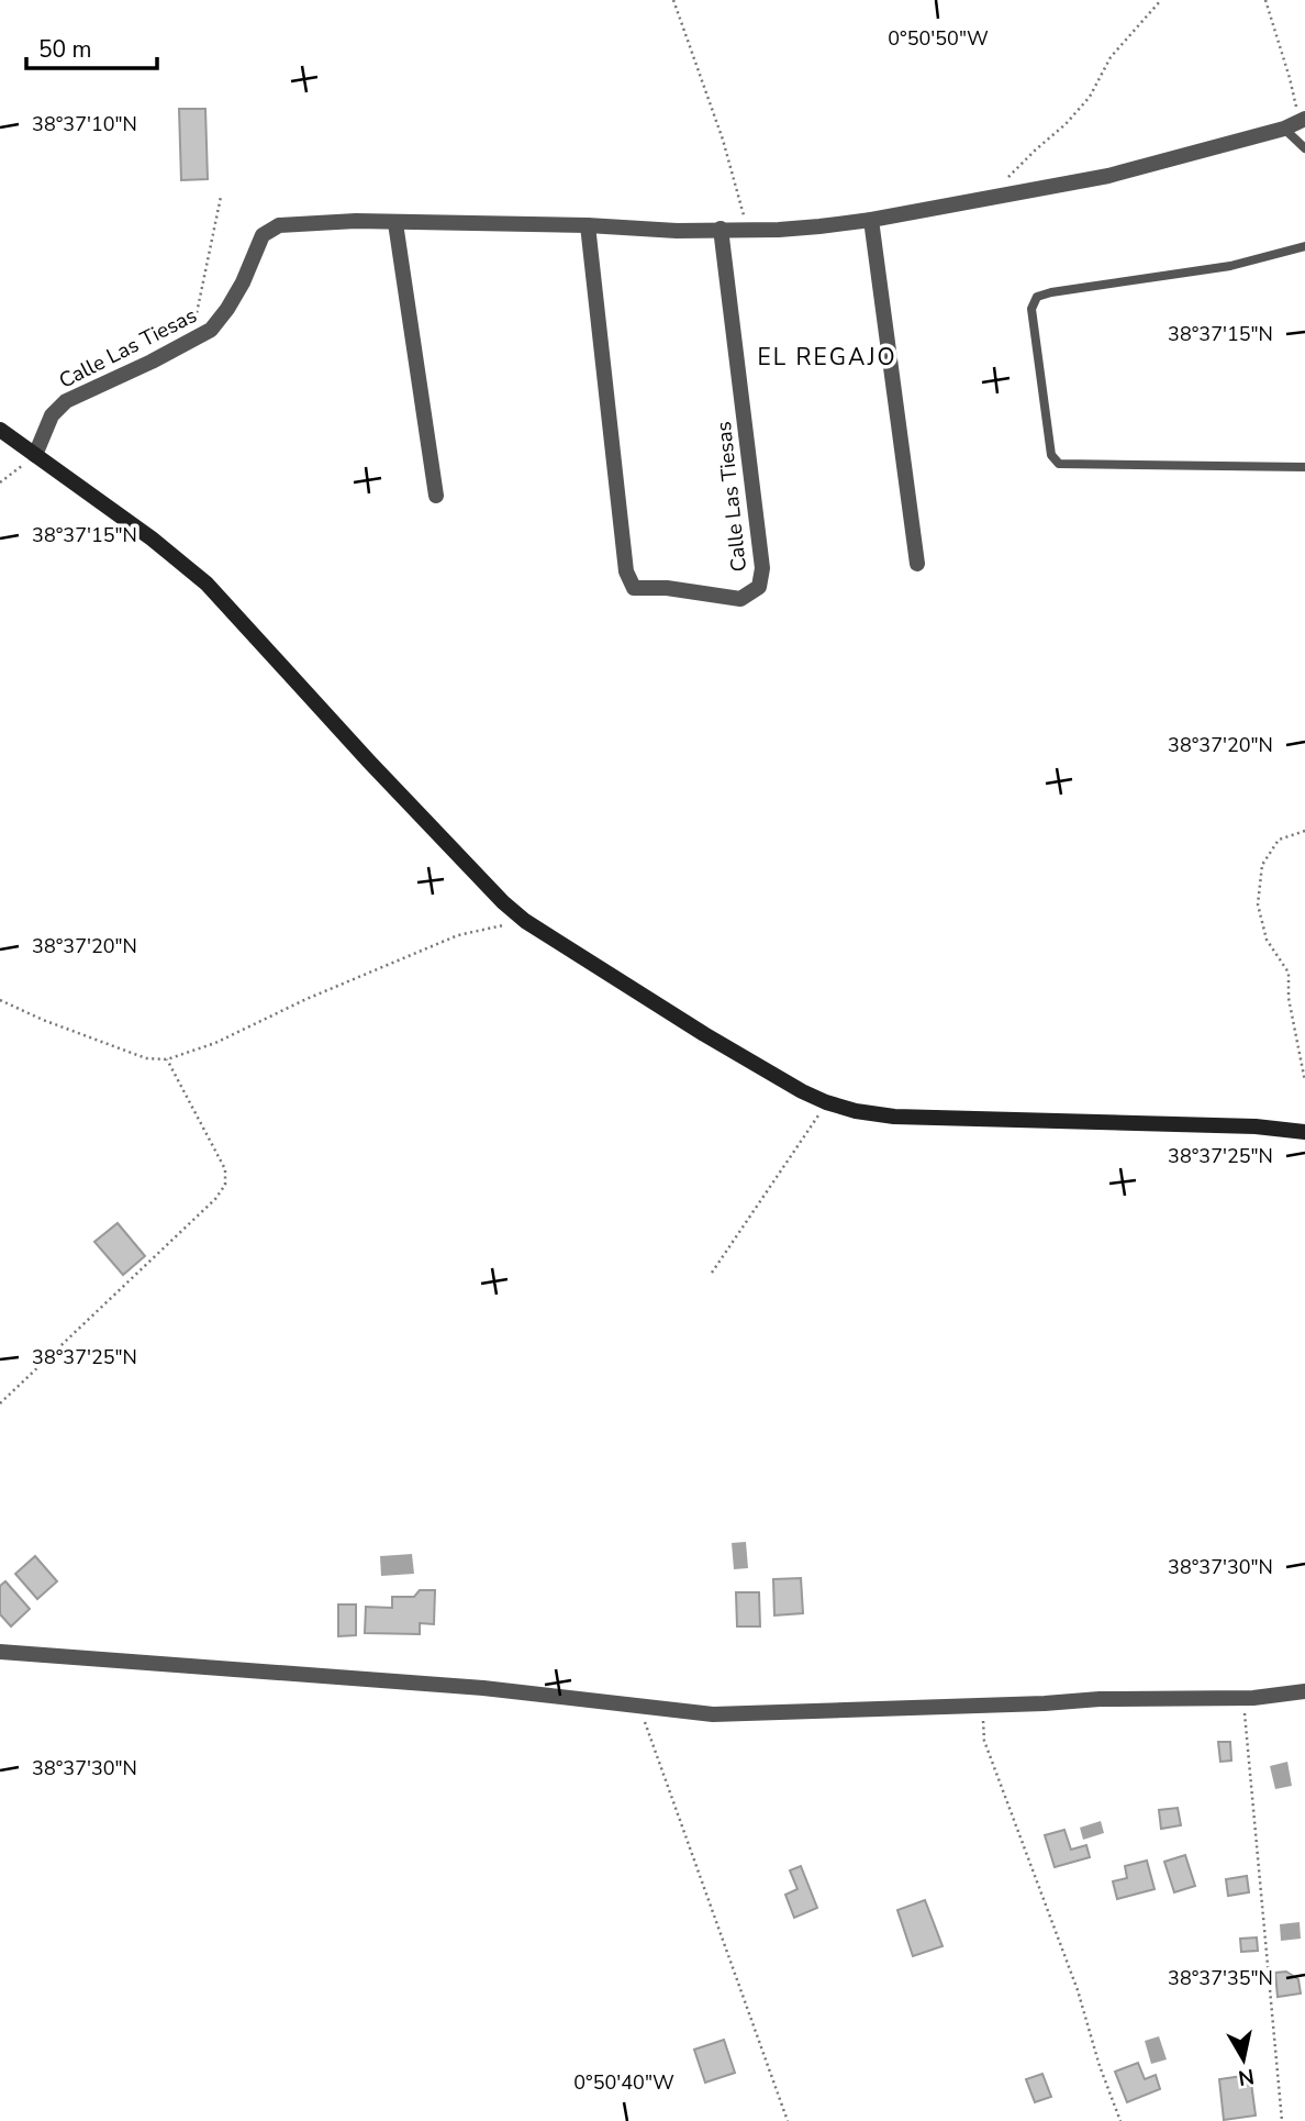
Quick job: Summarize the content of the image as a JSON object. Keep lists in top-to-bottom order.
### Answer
{
  "streets": {
    "street": ["Calle Las Tiesas"]
  },
  "districts": ["EL REGAJO"],
  "scale_bar": "50 m",
  "north": "bottom",
  "coordinates": [
    "0°50'50\"W",
    "38°37'10\"N",
    "38°37'15\"N",
    "38°37'20\"N",
    "38°37'25\"N",
    "38°37'30\"N",
    "38°37'35\"N",
    "0°50'40\"W"
  ]
}
